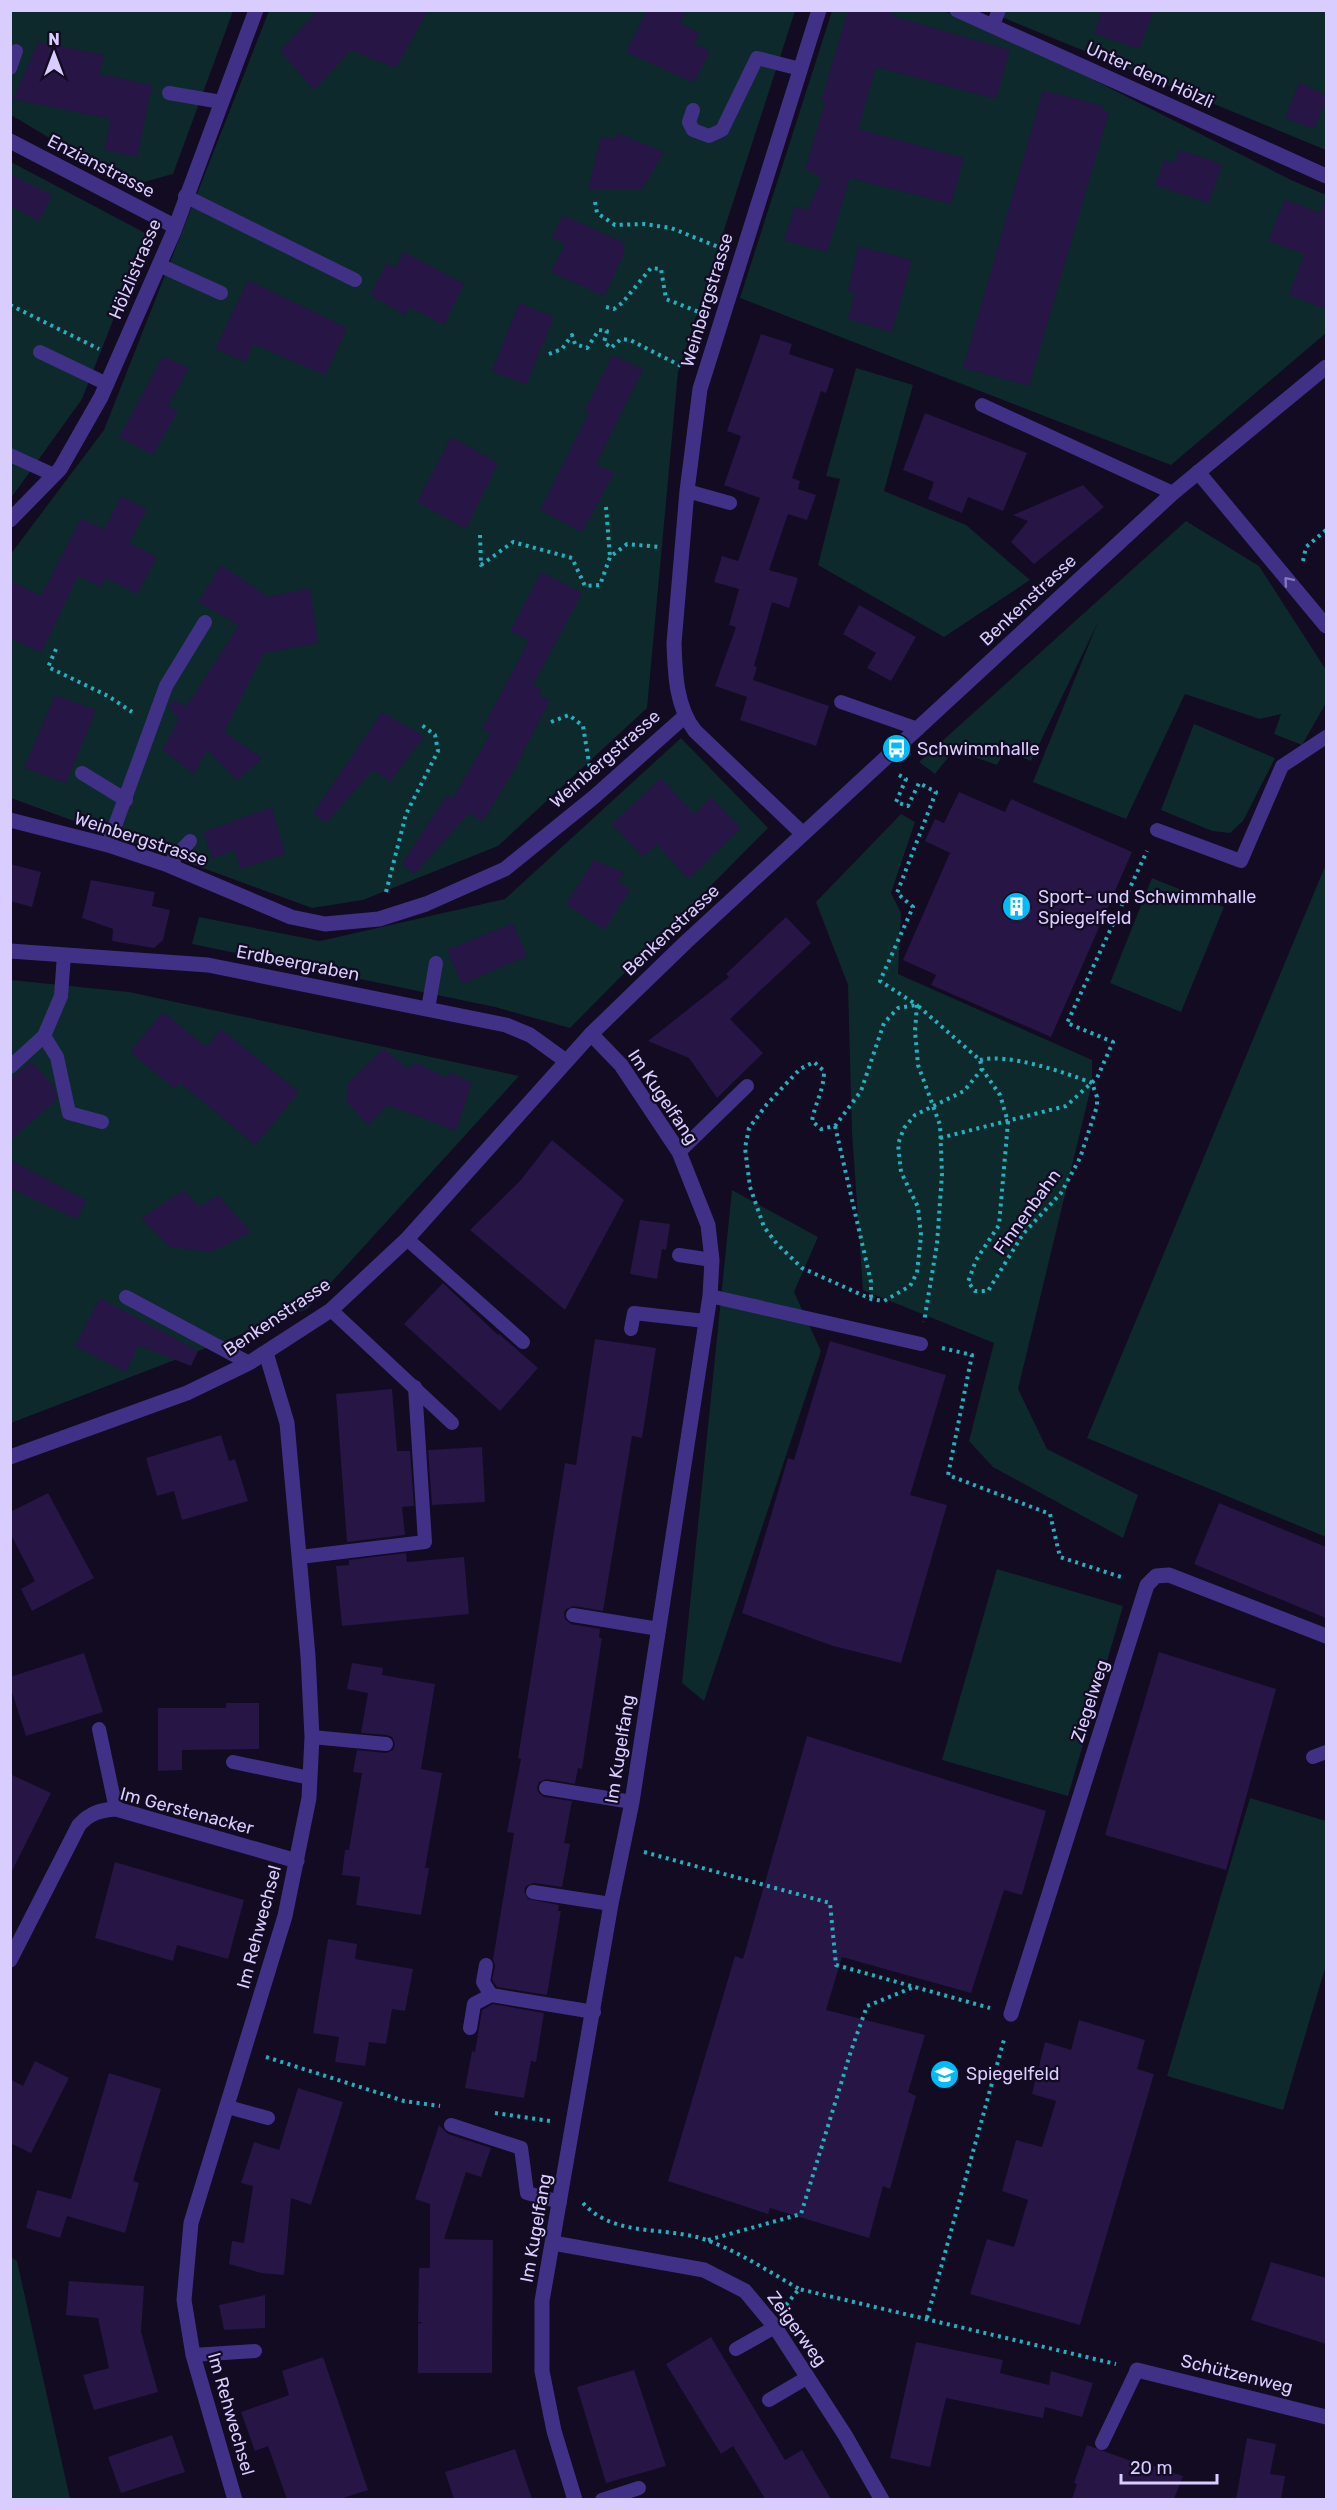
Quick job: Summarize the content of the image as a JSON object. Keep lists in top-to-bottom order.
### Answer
{
  "streets": {
    "street": [
      "Unter dem Hölzli",
      "Enzianstrasse",
      "Hölzlistrasse",
      "Weinbergstrasse",
      "Benkenstrasse",
      "Erdbeergraben",
      "Im Kugelfang",
      "Ziegelweg",
      "Im Gerstenacker",
      "Im Rehwechsel",
      "Zeigerweg",
      "Schützenweg"
    ],
    "path": ["Finnenbahn"]
  },
  "crossings": [
    ["Enzianstrasse", "Hölzlistrasse"],
    ["Benkenstrasse", "Erdbeergraben"],
    ["Benkenstrasse", "Im Kugelfang"],
    ["Benkenstrasse", "Im Rehwechsel"],
    ["Im Kugelfang", "Zeigerweg"],
    ["Im Gerstenacker", "Im Rehwechsel"]
  ],
  "places": {
    "bus stop": ["Schwimmhalle"],
    "building": ["Sport- und Schwimmhalle Spiegelfeld"],
    "school or university": ["Spiegelfeld"]
  },
  "scale_bar": "20 m",
  "north": "top"
}
